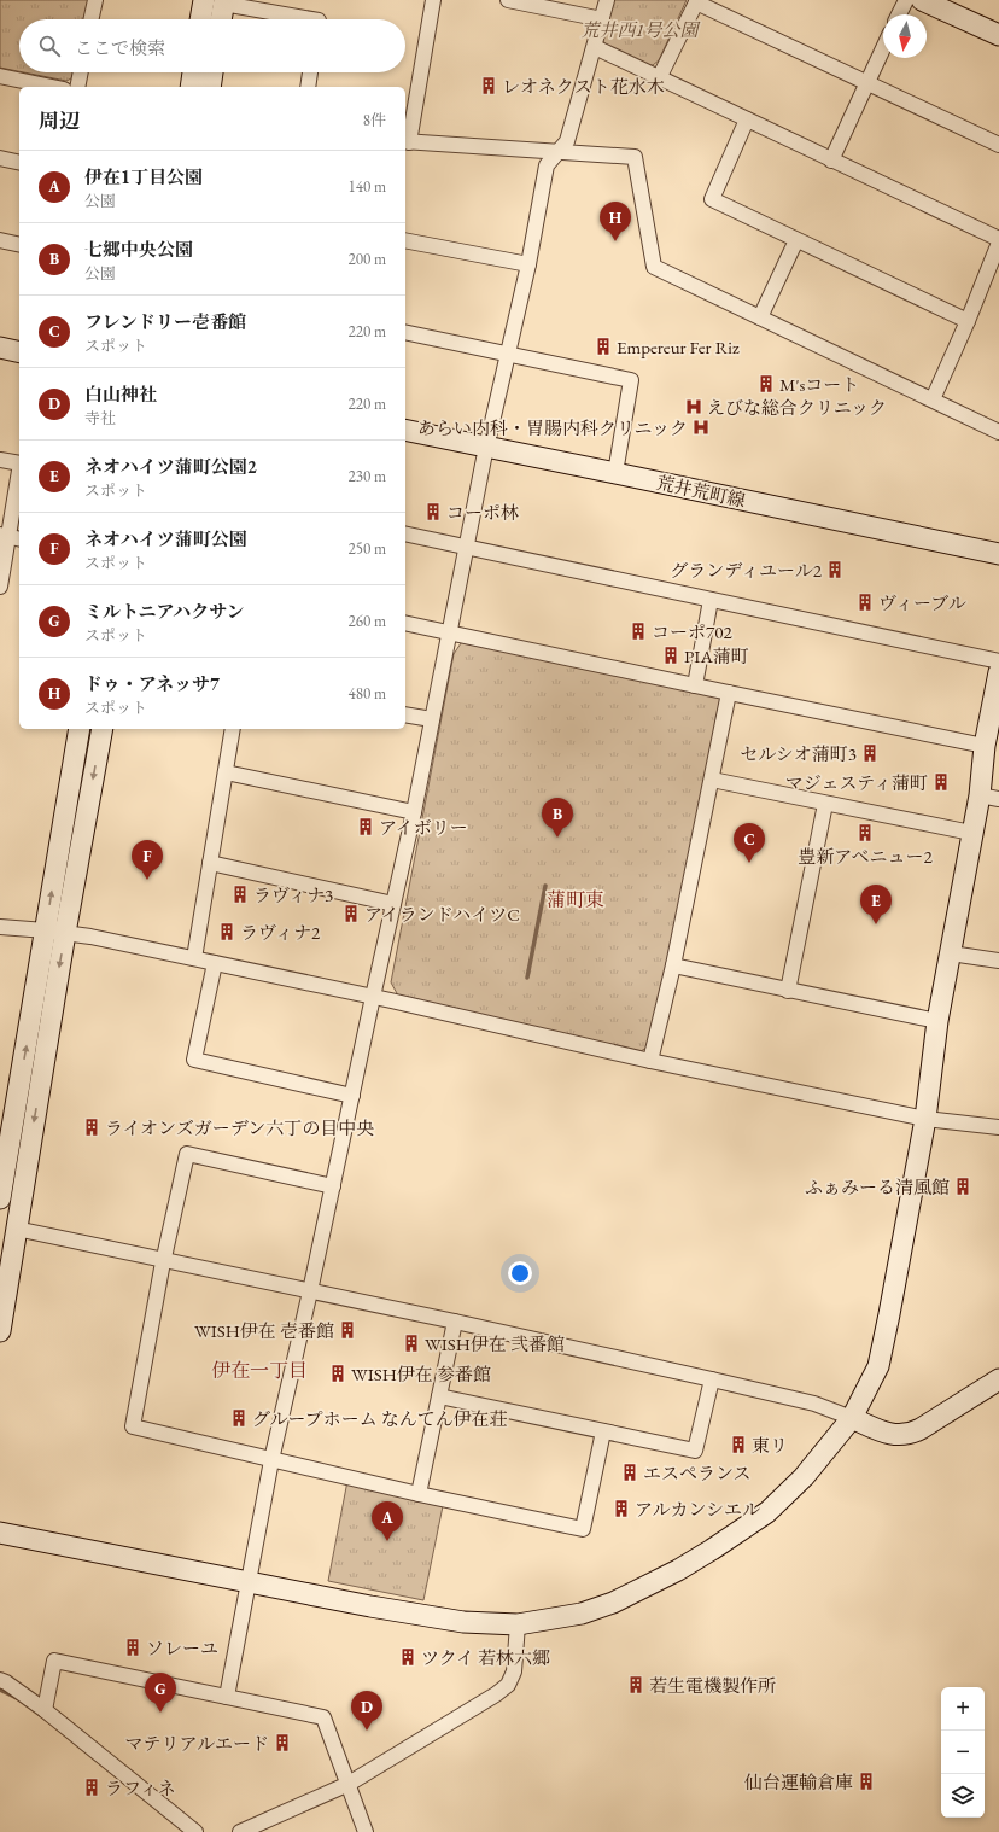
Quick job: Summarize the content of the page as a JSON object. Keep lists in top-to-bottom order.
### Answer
{
  "streets": {
    "street": ["荒井荒町線"]
  },
  "districts": ["蒲町東", "伊在一丁目"],
  "parks": ["荒井西1号公園"],
  "places": {
    "building": [
      "レオネクスト花水木",
      "Empereur Fer Riz",
      "M'sコート",
      "コーポ林",
      "グランディユール2",
      "ヴィーブル",
      "コーポ702",
      "PIA蒲町",
      "セルシオ蒲町3",
      "マジェスティ蒲町",
      "アイボリー",
      "豊新アベニュー2",
      "ラヴィナ3",
      "アイランドハイツC",
      "ラヴィナ2",
      "ライオンズガーデン六丁の目中央",
      "ふぁみーる清風館",
      "WISH伊在 壱番館",
      "WISH伊在 弐番館",
      "WISH伊在 参番館",
      "グループホーム なんてん伊在荘",
      "東リ",
      "エスペランス",
      "アルカンシエル",
      "ソレーユ",
      "ツクイ 若林六郷",
      "若生電機製作所",
      "マテリアルエード",
      "仙台運輸倉庫",
      "ラフィネ"
    ],
    "hospital": ["えびな総合クリニック", "あらい内科・胃腸内科クリニック"]
  },
  "north": "bottom",
  "page": {
    "search": "ここで検索",
    "heading": ["周辺", "8件"],
    "list": [
      {
        "mark": "A",
        "name": "伊在1丁目公園",
        "note": "公園",
        "value": "140 m"
      },
      {
        "mark": "B",
        "name": "七郷中央公園",
        "note": "公園",
        "value": "200 m"
      },
      {
        "mark": "C",
        "name": "フレンドリー壱番館",
        "note": "スポット",
        "value": "220 m"
      },
      {
        "mark": "D",
        "name": "白山神社",
        "note": "寺社",
        "value": "220 m"
      },
      {
        "mark": "E",
        "name": "ネオハイツ蒲町公園2",
        "note": "スポット",
        "value": "230 m"
      },
      {
        "mark": "F",
        "name": "ネオハイツ蒲町公園",
        "note": "スポット",
        "value": "250 m"
      },
      {
        "mark": "G",
        "name": "ミルトニアハクサン",
        "note": "スポット",
        "value": "260 m"
      },
      {
        "mark": "H",
        "name": "ドゥ・アネッサ7",
        "note": "スポット",
        "value": "480 m"
      }
    ],
    "pins": [
      "H",
      "B",
      "C",
      "F",
      "E",
      "A",
      "G",
      "D"
    ],
    "map_buttons": ["+", "−"]
  }
}
